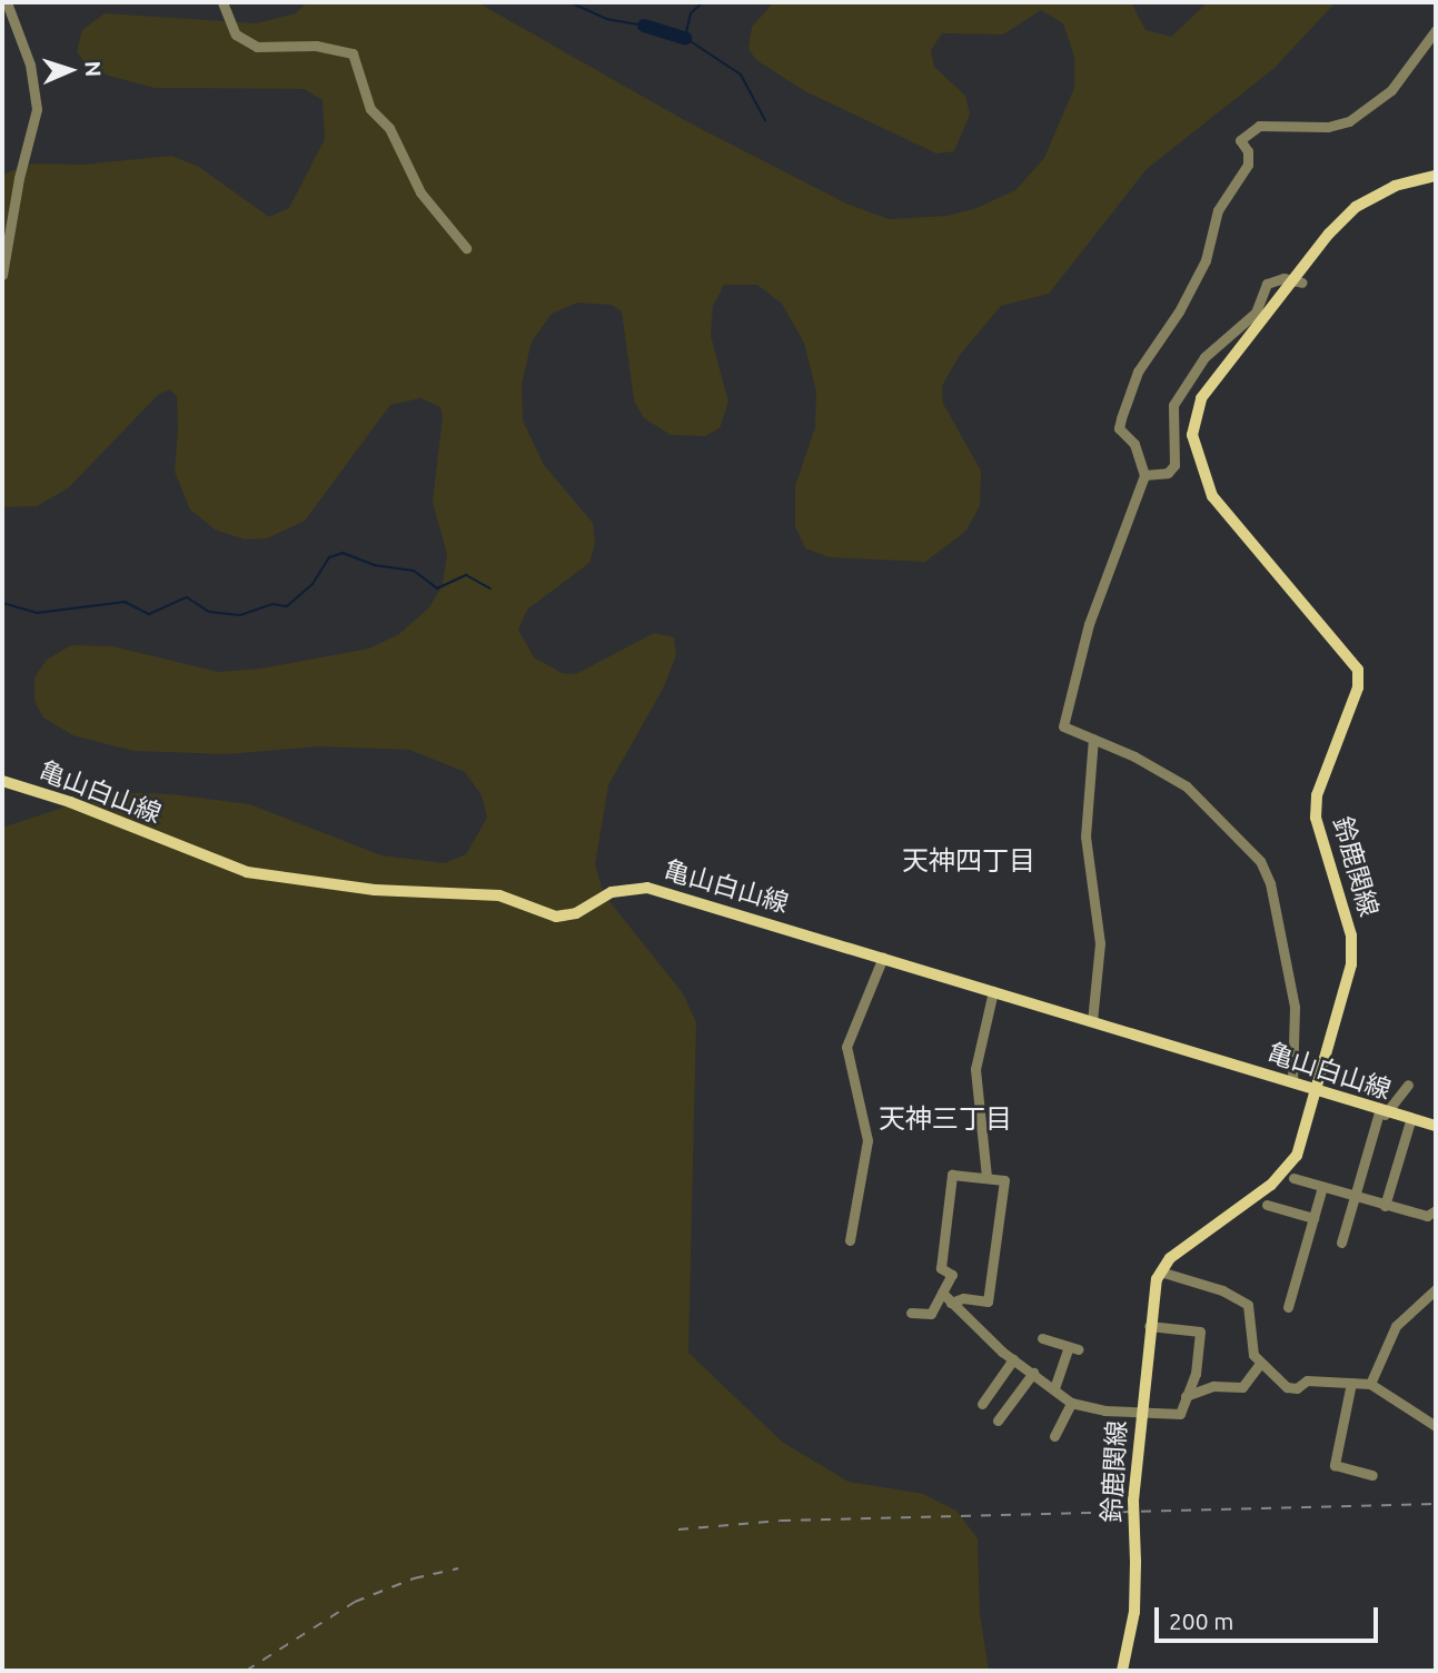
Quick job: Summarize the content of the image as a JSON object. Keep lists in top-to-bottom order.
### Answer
{
  "streets": {
    "main road": ["亀山白山線", "鈴鹿関線"]
  },
  "crossings": [
    ["亀山白山線", "鈴鹿関線"]
  ],
  "districts": ["天神四丁目", "天神三丁目"],
  "scale_bar": "200 m",
  "north": "right"
}
